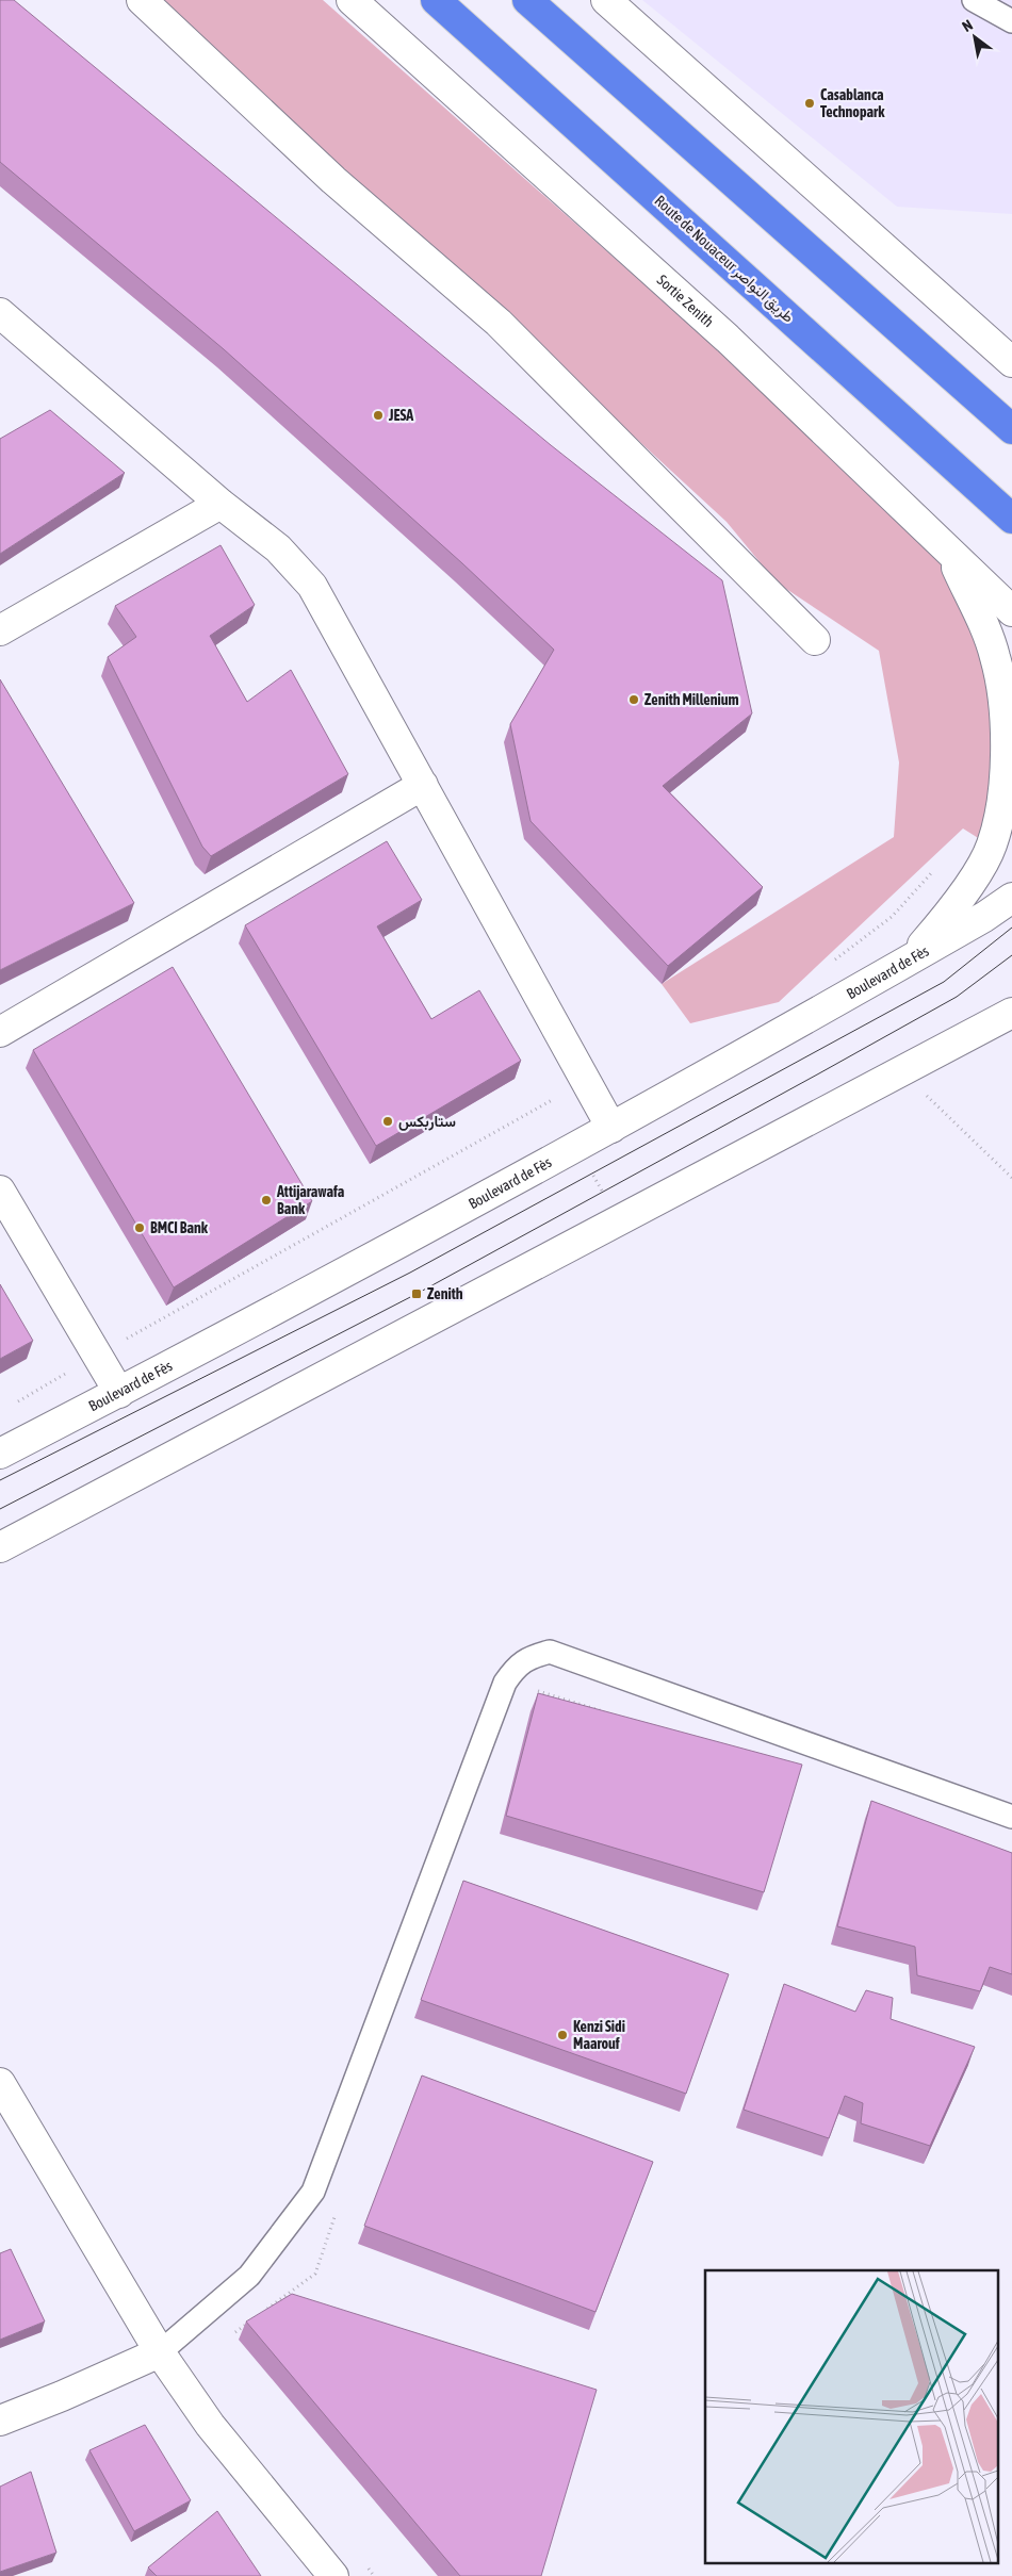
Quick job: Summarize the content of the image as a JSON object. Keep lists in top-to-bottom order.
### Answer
{
  "streets": {
    "highway": ["Route de Nouaceur طريق النواصر"],
    "street": ["Sortie Zenith", "Boulevard de Fès"]
  },
  "places": {
    "other": [
      "Casablanca Technopark",
      "JESA",
      "Zenith Millenium",
      "ستاربكس",
      "Attijarawafa Bank",
      "BMCI Bank",
      "Kenzi Sidi Maarouf"
    ],
    "transit": ["Zenith"]
  },
  "north": "top left"
}
